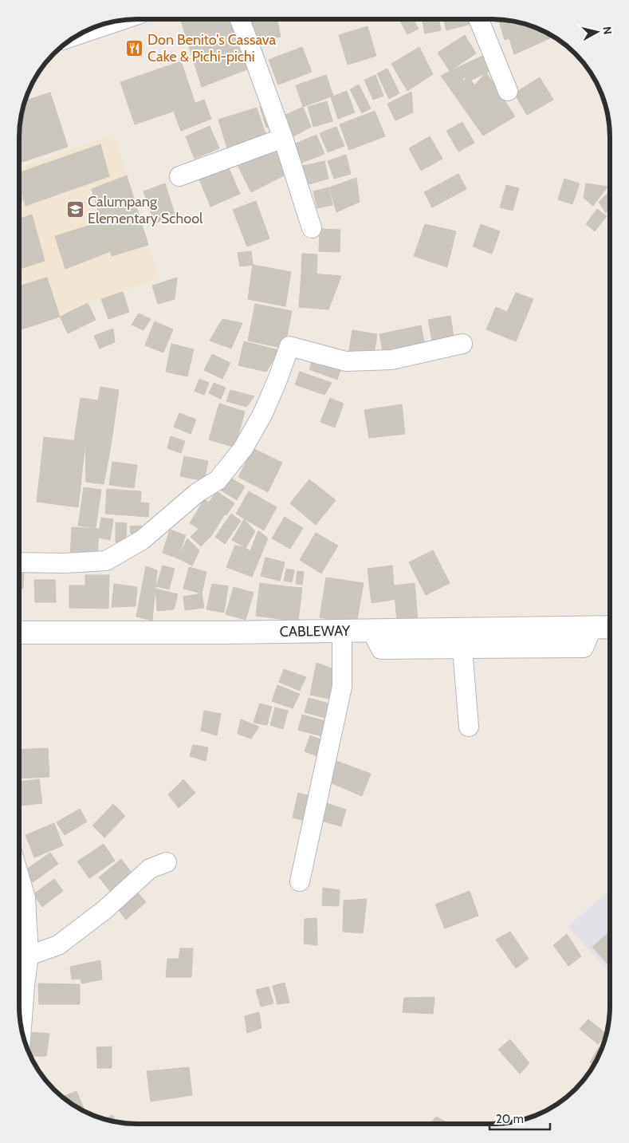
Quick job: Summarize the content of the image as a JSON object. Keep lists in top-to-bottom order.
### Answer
{
  "streets": {
    "street": ["CABLEWAY"]
  },
  "places": {
    "restaurant": ["Don Benito's Cassava Cake & Pichi-pichi"],
    "school or university": ["Calumpang Elementary School"]
  },
  "scale_bar": "20 m",
  "north": "right"
}
